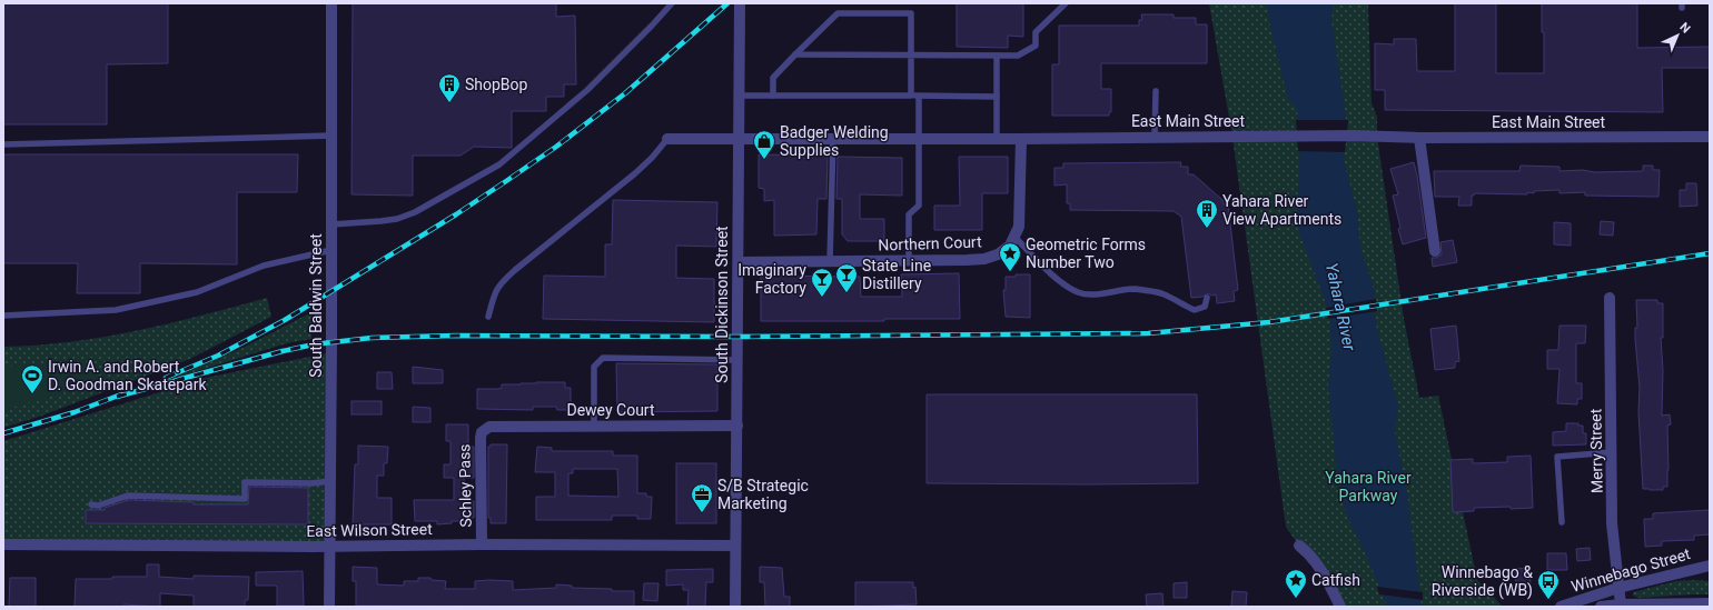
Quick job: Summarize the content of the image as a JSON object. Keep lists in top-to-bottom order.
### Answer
{
  "streets": {
    "street": [
      "East Main Street",
      "Northern Court",
      "South Dickinson Street",
      "South Baldwin Street",
      "Dewey Court",
      "Merry Street",
      "Schley Pass",
      "East Wilson Street",
      "Winnebago Street"
    ]
  },
  "crossings": [
    ["East Main Street", "Northern Court"],
    ["East Main Street", "South Dickinson Street"],
    ["Northern Court", "South Dickinson Street"],
    ["South Dickinson Street", "Dewey Court"],
    ["South Dickinson Street", "East Wilson Street"],
    ["South Baldwin Street", "East Wilson Street"],
    ["Dewey Court", "Schley Pass"],
    ["Merry Street", "Winnebago Street"],
    ["Schley Pass", "East Wilson Street"]
  ],
  "water": ["Yahara River"],
  "parks": ["Yahara River Parkway"],
  "places": {
    "building": ["ShopBop", "Yahara River View Apartments"],
    "shop": ["Badger Welding Supplies"],
    "place": ["Geometric Forms Number Two", "Catfish"],
    "bar": ["State Line Distillery", "Imaginary Factory"],
    "sports": ["Irwin A. and Robert D. Goodman Skatepark"],
    "office": ["S/B Strategic Marketing"],
    "bus stop": ["Winnebago & Riverside (WB)"]
  },
  "north": "top right"
}
